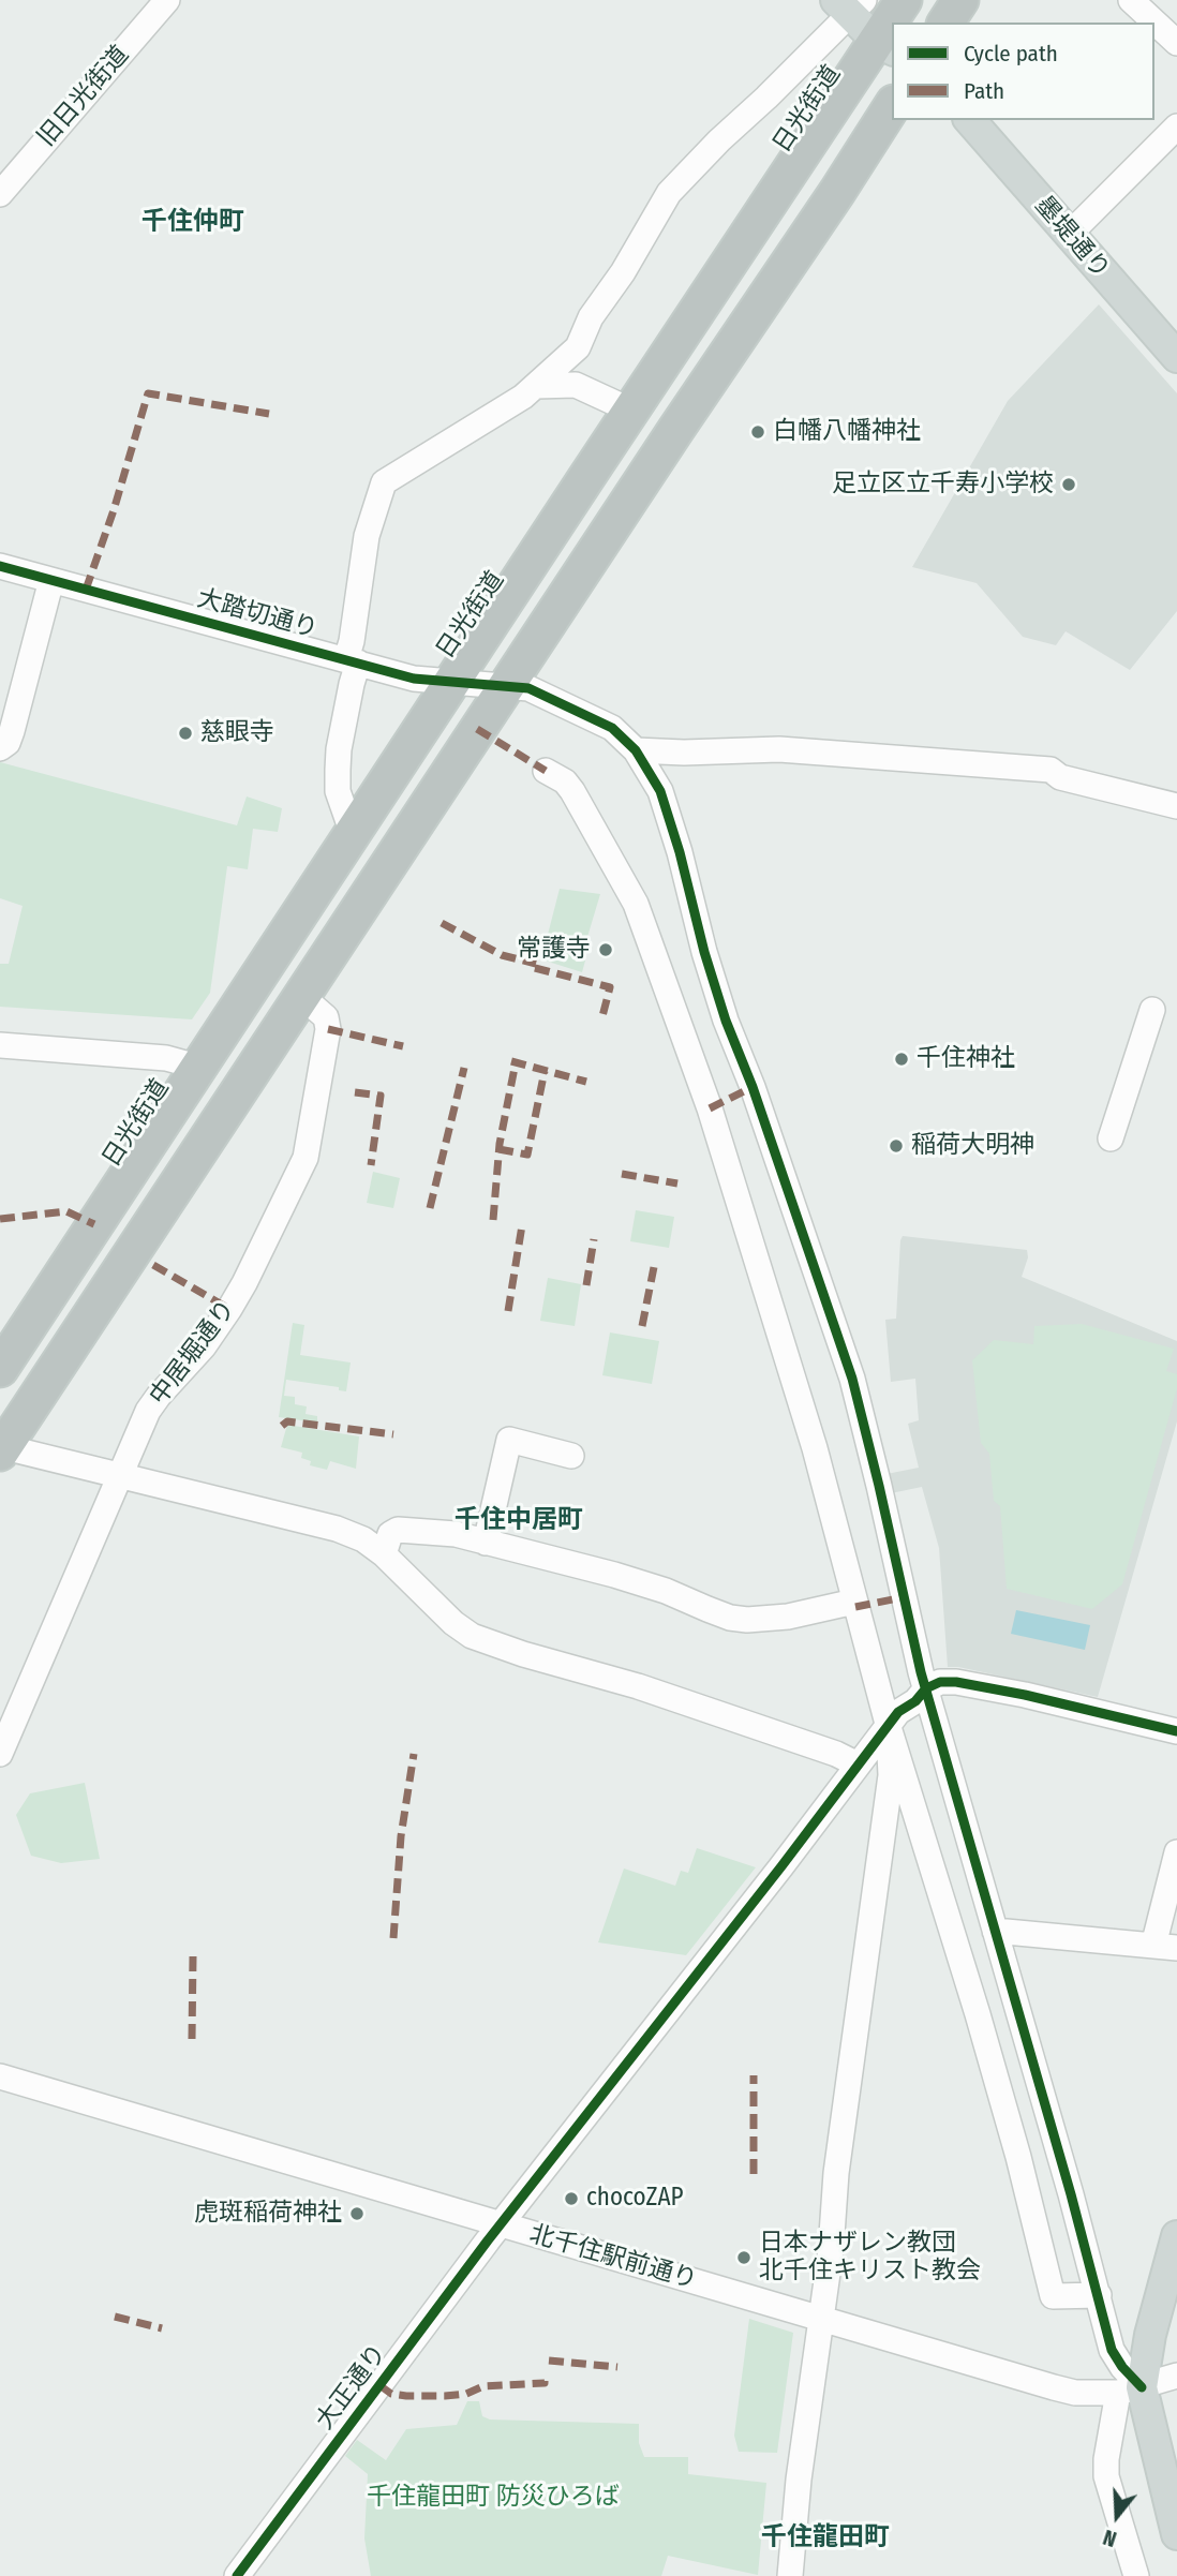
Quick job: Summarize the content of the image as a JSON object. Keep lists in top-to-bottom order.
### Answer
{
  "streets": {
    "highway": ["日光街道"],
    "main road": ["墨堤通り"],
    "street": [
      "旧日光街道",
      "大踏切通り",
      "中居堀通り",
      "北千住駅前通り",
      "大正通り"
    ]
  },
  "crossings": [
    ["日光街道", "大踏切通り"],
    ["大踏切通り", "北千住駅前通り"],
    ["大踏切通り", "大正通り"],
    ["北千住駅前通り", "大正通り"]
  ],
  "districts": ["千住仲町", "千住中居町", "千住龍田町"],
  "parks": ["千住龍田町 防災ひろば"],
  "places": [
    "白幡八幡神社",
    "足立区立千寿小学校",
    "慈眼寺",
    "常護寺",
    "千住神社",
    "稲荷大明神",
    "chocoZAP",
    "虎斑稲荷神社",
    "日本ナザレン教団 北千住キリスト教会"
  ],
  "legend": ["Cycle path", "Path"],
  "north": "bottom"
}
